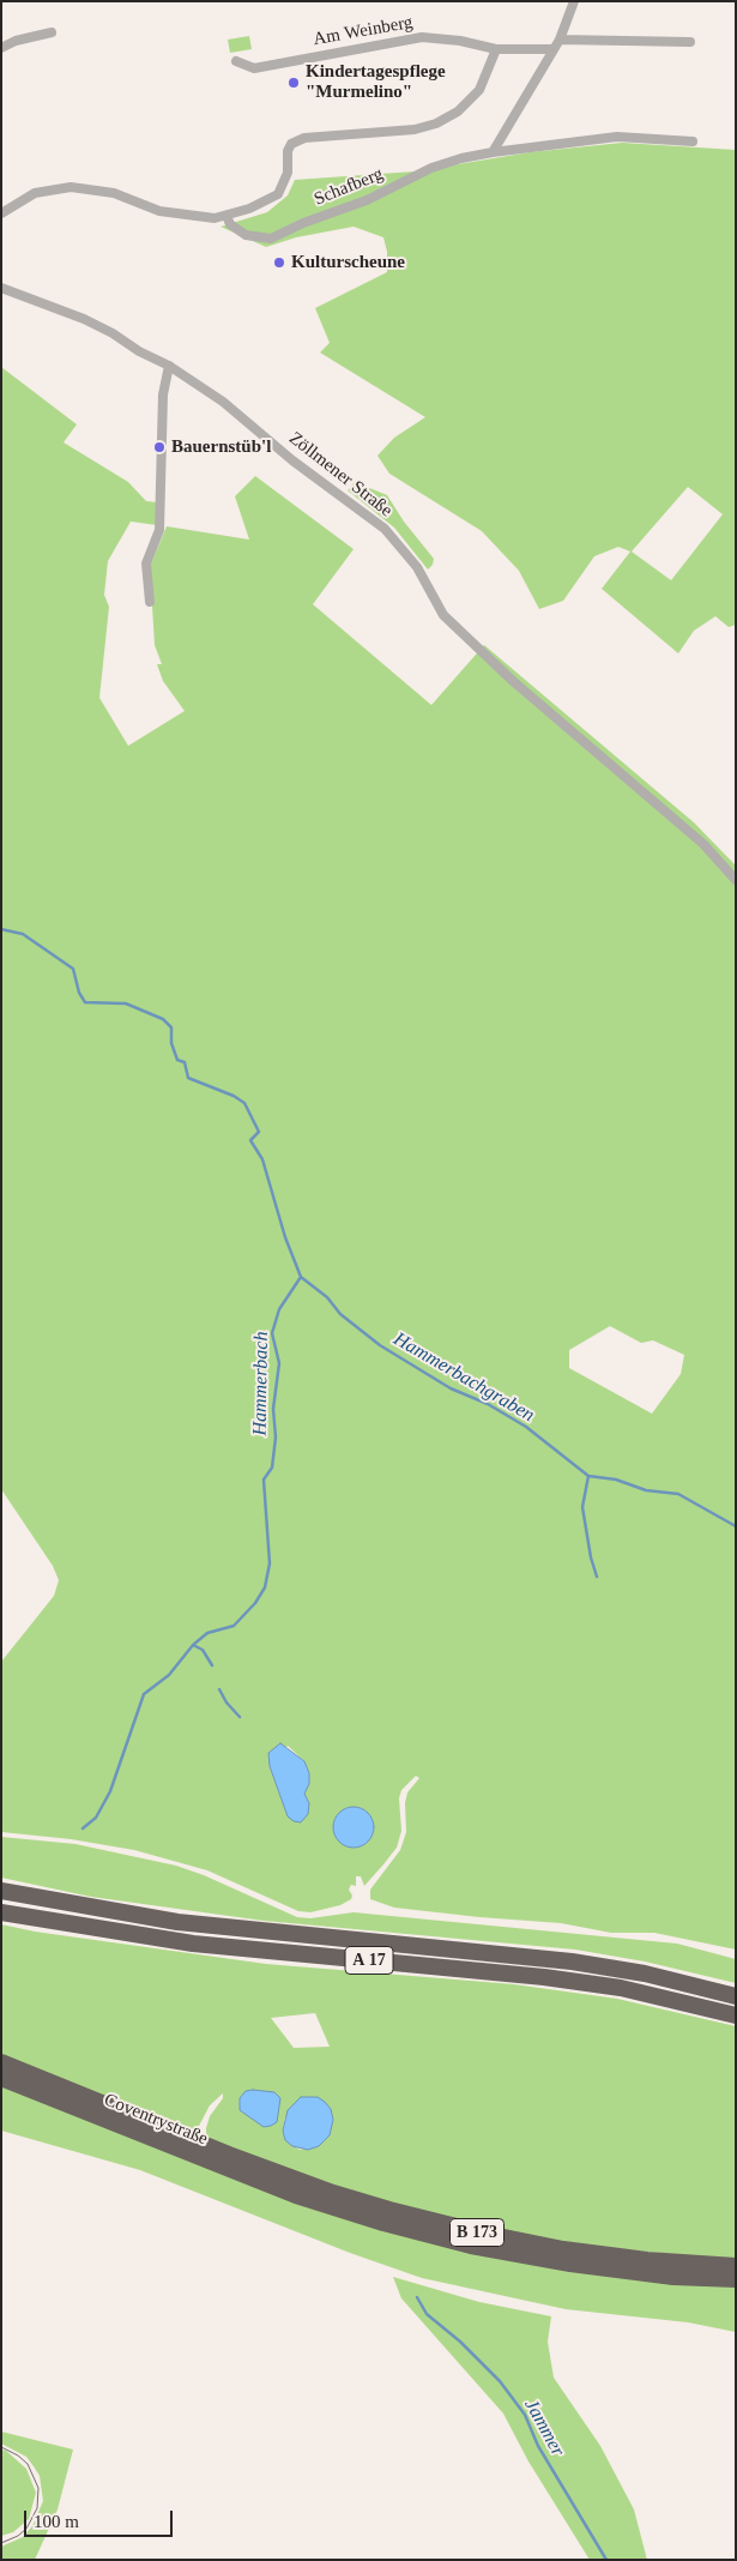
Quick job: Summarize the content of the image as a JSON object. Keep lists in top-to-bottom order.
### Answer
{
  "streets": {
    "highway": ["A 17", "Coventrystraße", "B 173"],
    "street": ["Am Weinberg", "Schafberg", "Zöllmener Straße"]
  },
  "water": ["Hammerbachgraben", "Hammerbach", "Jammer"],
  "places": ["Kindertagespflege \"Murmelino\"", "Kulturscheune", "Bauernstüb'l"],
  "scale_bar": "100 m"
}
